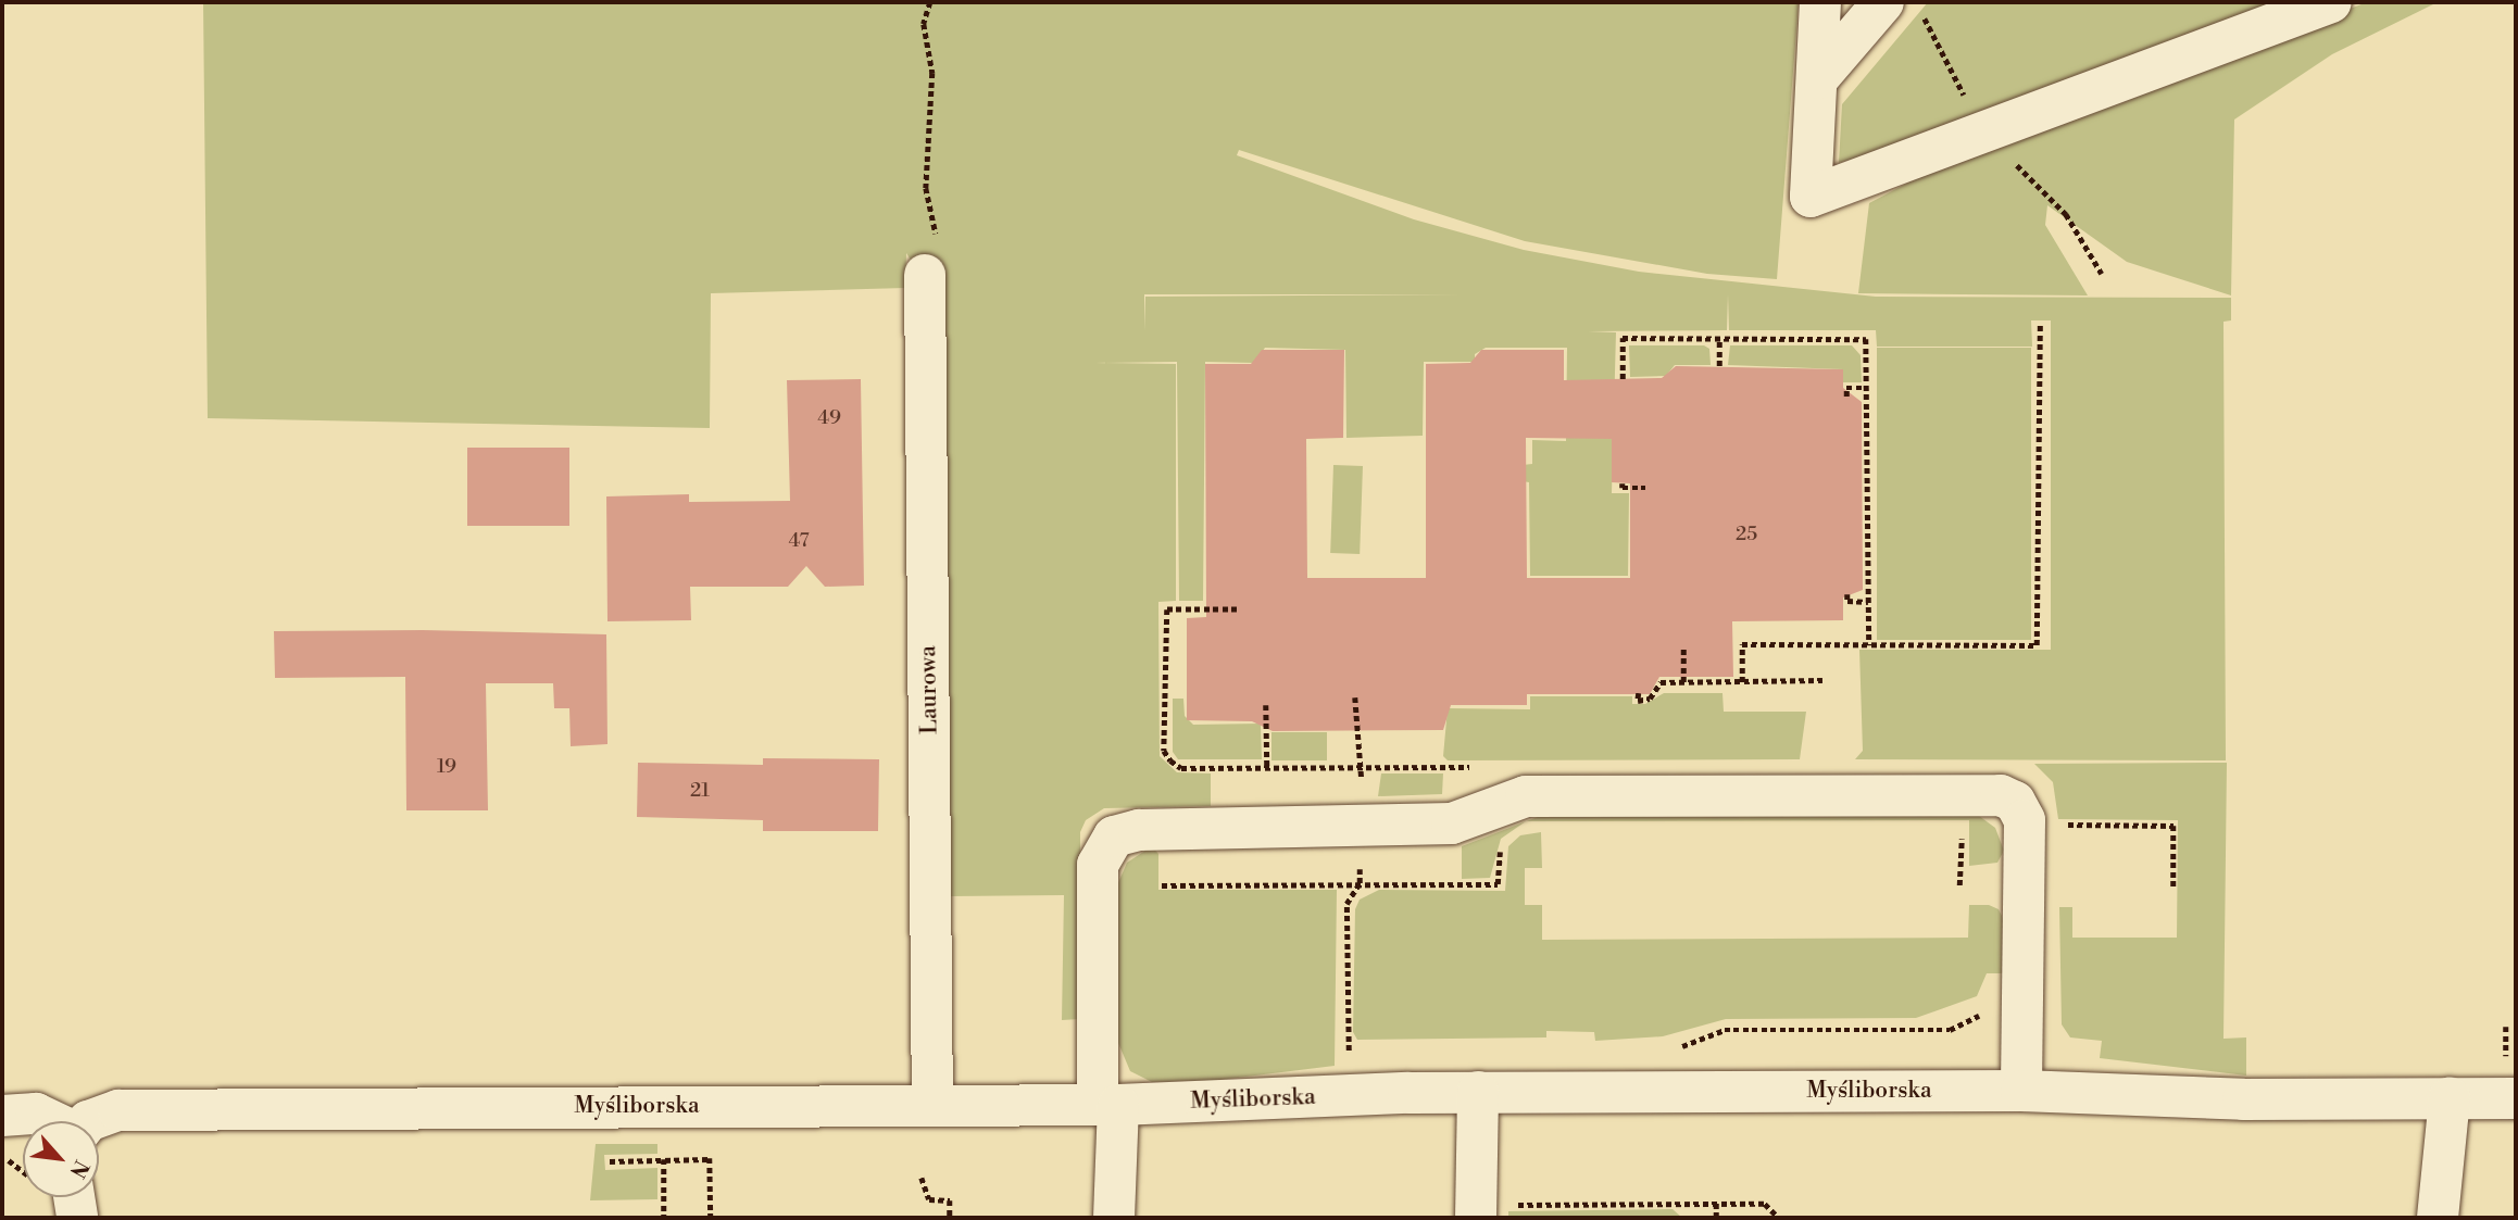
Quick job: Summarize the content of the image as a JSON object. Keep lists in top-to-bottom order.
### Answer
{
  "streets": {
    "street": ["Laurowa", "Myśliborska"]
  },
  "crossings": [
    ["Laurowa", "Myśliborska"]
  ],
  "house_numbers": [
    "49",
    "25",
    "47",
    "19",
    "21"
  ],
  "north": "bottom right"
}
